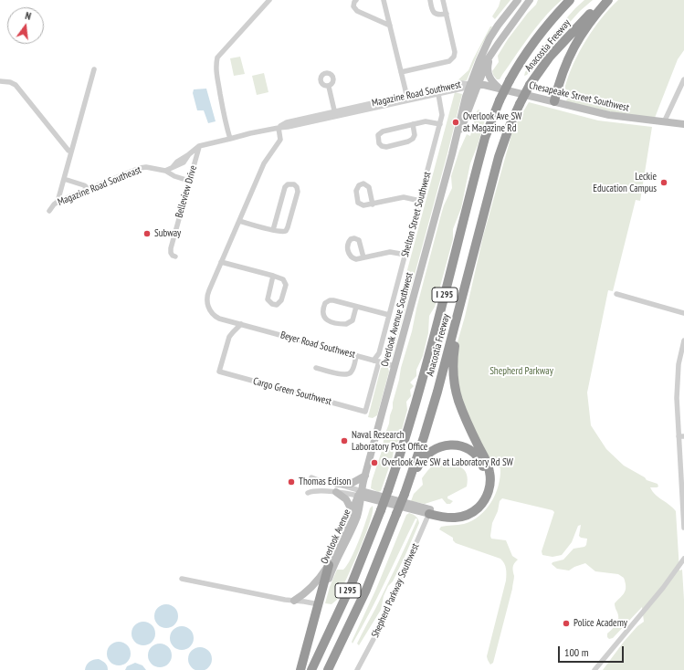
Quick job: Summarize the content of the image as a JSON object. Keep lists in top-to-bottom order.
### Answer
{
  "streets": {
    "highway": ["Anacostia Freeway", "I 295"],
    "street": [
      "Magazine Road Southwest",
      "Chesapeake Street Southwest",
      "Magazine Road Southeast",
      "Belleview Drive",
      "Shelton Street Southwest",
      "Overlook Avenue Southwest",
      "Beyer Road Southwest",
      "Cargo Green Southwest",
      "Overlook Avenue",
      "Shepherd Parkway Southwest"
    ]
  },
  "crossings": [
    ["Magazine Road Southwest", "Chesapeake Street Southwest"],
    ["Magazine Road Southwest", "Shelton Street Southwest"],
    ["Magazine Road Southwest", "Overlook Avenue Southwest"],
    ["Magazine Road Southwest", "Beyer Road Southwest"],
    ["Chesapeake Street Southwest", "Overlook Avenue Southwest"],
    ["Magazine Road Southeast", "Belleview Drive"],
    ["Shelton Street Southwest", "Beyer Road Southwest"],
    ["Shelton Street Southwest", "Cargo Green Southwest"],
    ["Overlook Avenue Southwest", "Beyer Road Southwest"],
    ["Overlook Avenue Southwest", "Overlook Avenue"],
    ["Beyer Road Southwest", "Cargo Green Southwest"]
  ],
  "parks": ["Shepherd Parkway"],
  "places": [
    "Overlook Ave SW at Magazine Rd",
    "Leckie Education Campus",
    "Subway",
    "Naval Research Laboratory Post Office",
    "Overlook Ave SW at Laboratory Rd SW",
    "Thomas Edison",
    "Police Academy"
  ],
  "scale_bar": "100 m",
  "north": "top"
}
